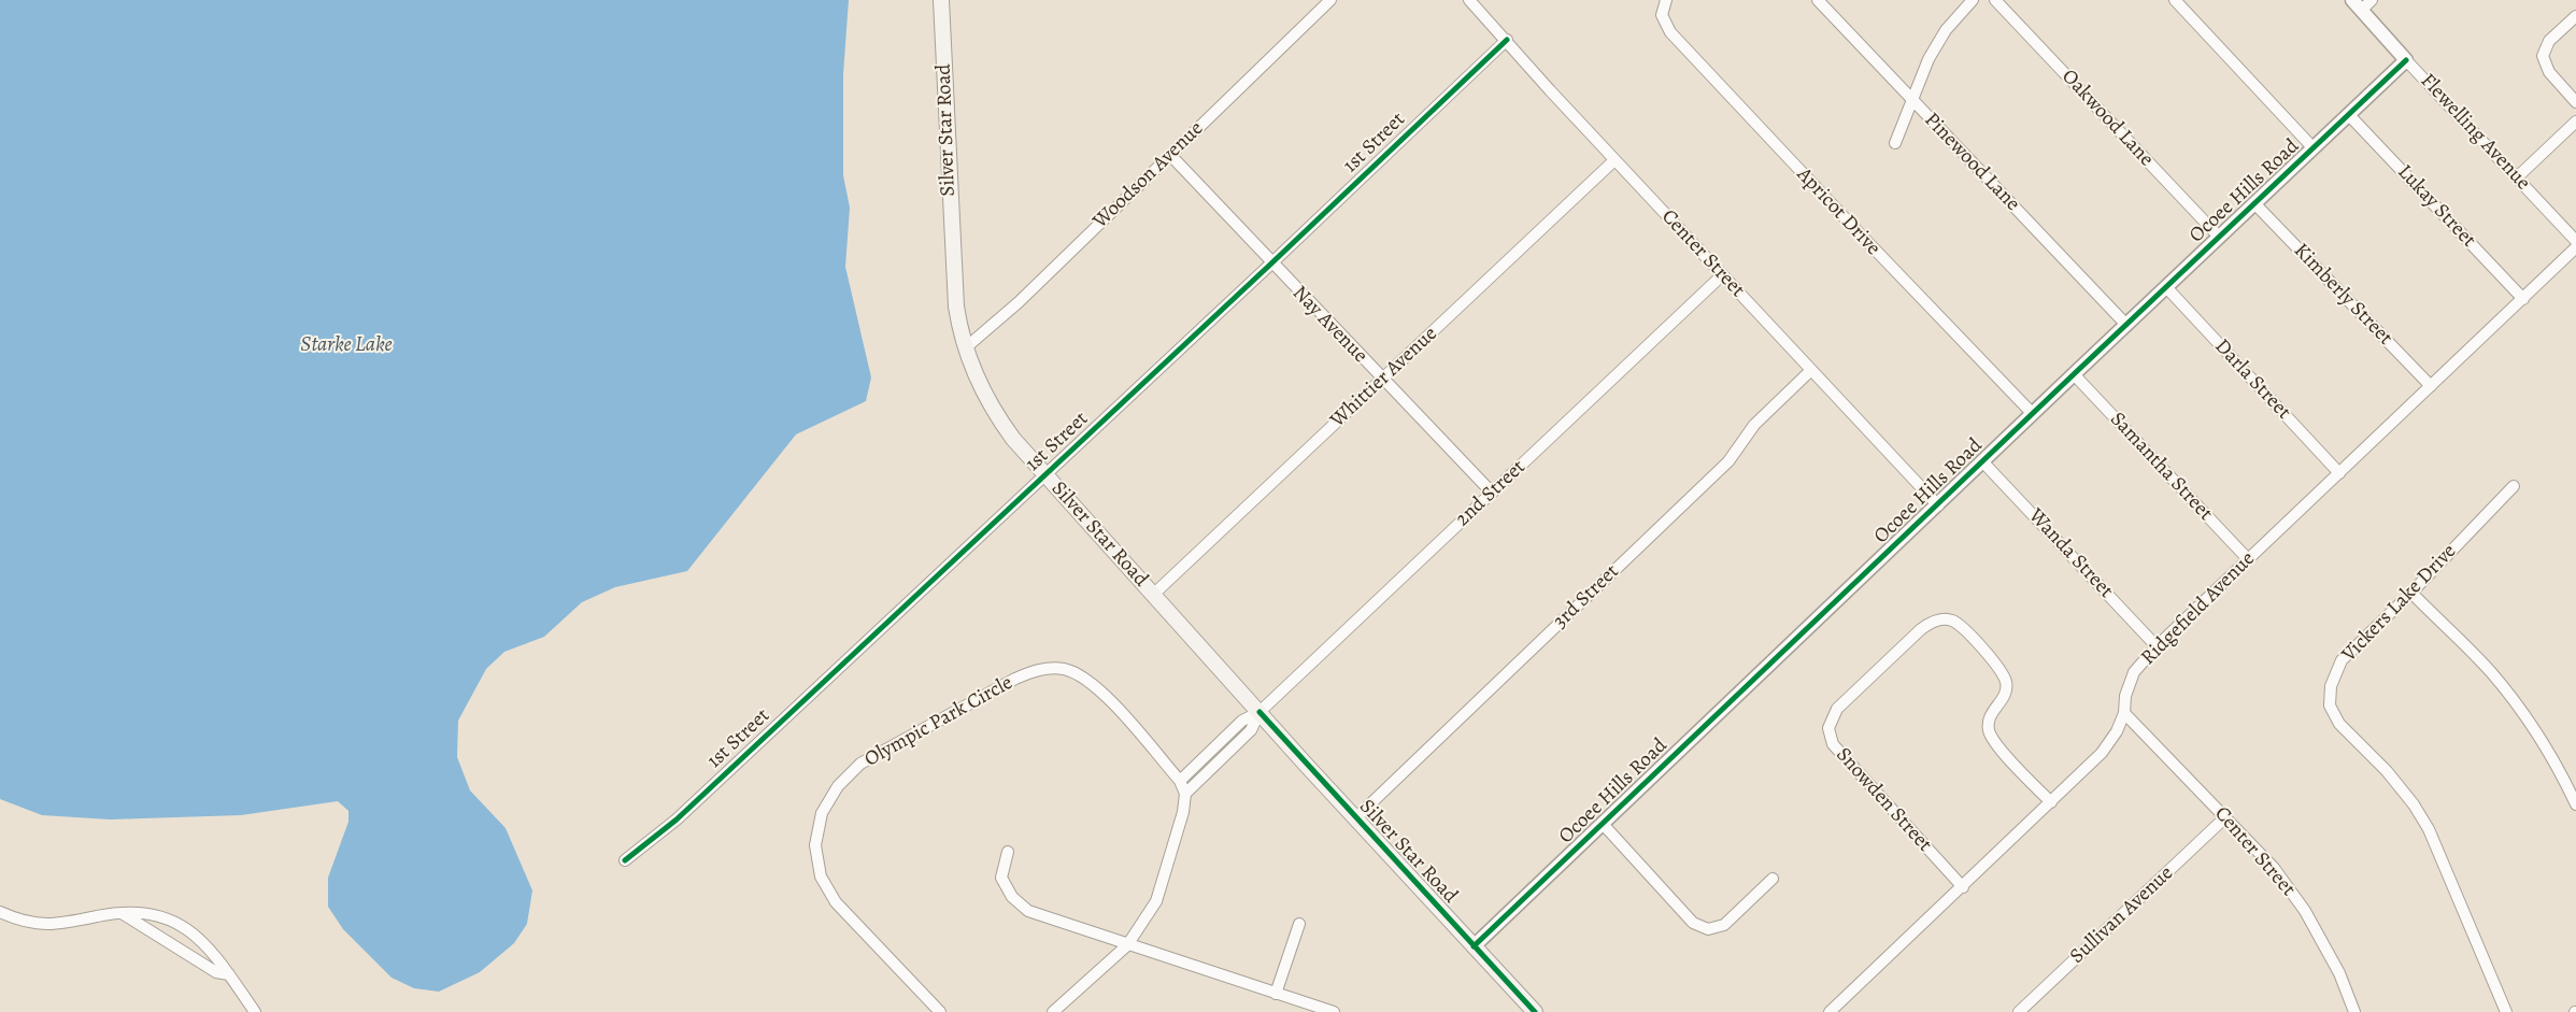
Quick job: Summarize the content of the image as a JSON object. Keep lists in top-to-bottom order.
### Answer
{
  "streets": {
    "main road": ["Silver Star Road"],
    "street": [
      "Oakwood Lane",
      "Flewelling Avenue",
      "1st Street",
      "Pinewood Lane",
      "Woodson Avenue",
      "Ocoee Hills Road",
      "Lukay Street",
      "Apricot Drive",
      "Center Street",
      "Kimberly Street",
      "Nay Avenue",
      "Whittier Avenue",
      "Darla Street",
      "Samantha Street",
      "2nd Street",
      "Wanda Street",
      "3rd Street",
      "Vickers Lake Drive",
      "Ridgefield Avenue",
      "Olympic Park Circle",
      "Snowden Street",
      "Sullivan Avenue"
    ]
  },
  "crossings": [
    ["Oakwood Lane", "Ocoee Hills Road"],
    ["Silver Star Road", "1st Street"],
    ["Silver Star Road", "Woodson Avenue"],
    ["Silver Star Road", "Ocoee Hills Road"],
    ["Silver Star Road", "Whittier Avenue"],
    ["Silver Star Road", "2nd Street"],
    ["Silver Star Road", "3rd Street"],
    ["Flewelling Avenue", "Ocoee Hills Road"],
    ["1st Street", "Center Street"],
    ["1st Street", "Nay Avenue"],
    ["Pinewood Lane", "Ocoee Hills Road"],
    ["Woodson Avenue", "Nay Avenue"],
    ["Ocoee Hills Road", "Lukay Street"],
    ["Ocoee Hills Road", "Apricot Drive"],
    ["Ocoee Hills Road", "Center Street"],
    ["Ocoee Hills Road", "Kimberly Street"],
    ["Ocoee Hills Road", "Darla Street"],
    ["Ocoee Hills Road", "Samantha Street"],
    ["Ocoee Hills Road", "Wanda Street"],
    ["Lukay Street", "Ridgefield Avenue"],
    ["Center Street", "Whittier Avenue"],
    ["Center Street", "2nd Street"],
    ["Center Street", "3rd Street"],
    ["Center Street", "Ridgefield Avenue"],
    ["Center Street", "Sullivan Avenue"],
    ["Kimberly Street", "Ridgefield Avenue"],
    ["Nay Avenue", "Whittier Avenue"],
    ["Nay Avenue", "2nd Street"],
    ["Darla Street", "Ridgefield Avenue"],
    ["Samantha Street", "Ridgefield Avenue"],
    ["Wanda Street", "Ridgefield Avenue"],
    ["Ridgefield Avenue", "Snowden Street"]
  ],
  "water": ["Starke Lake"]
}
